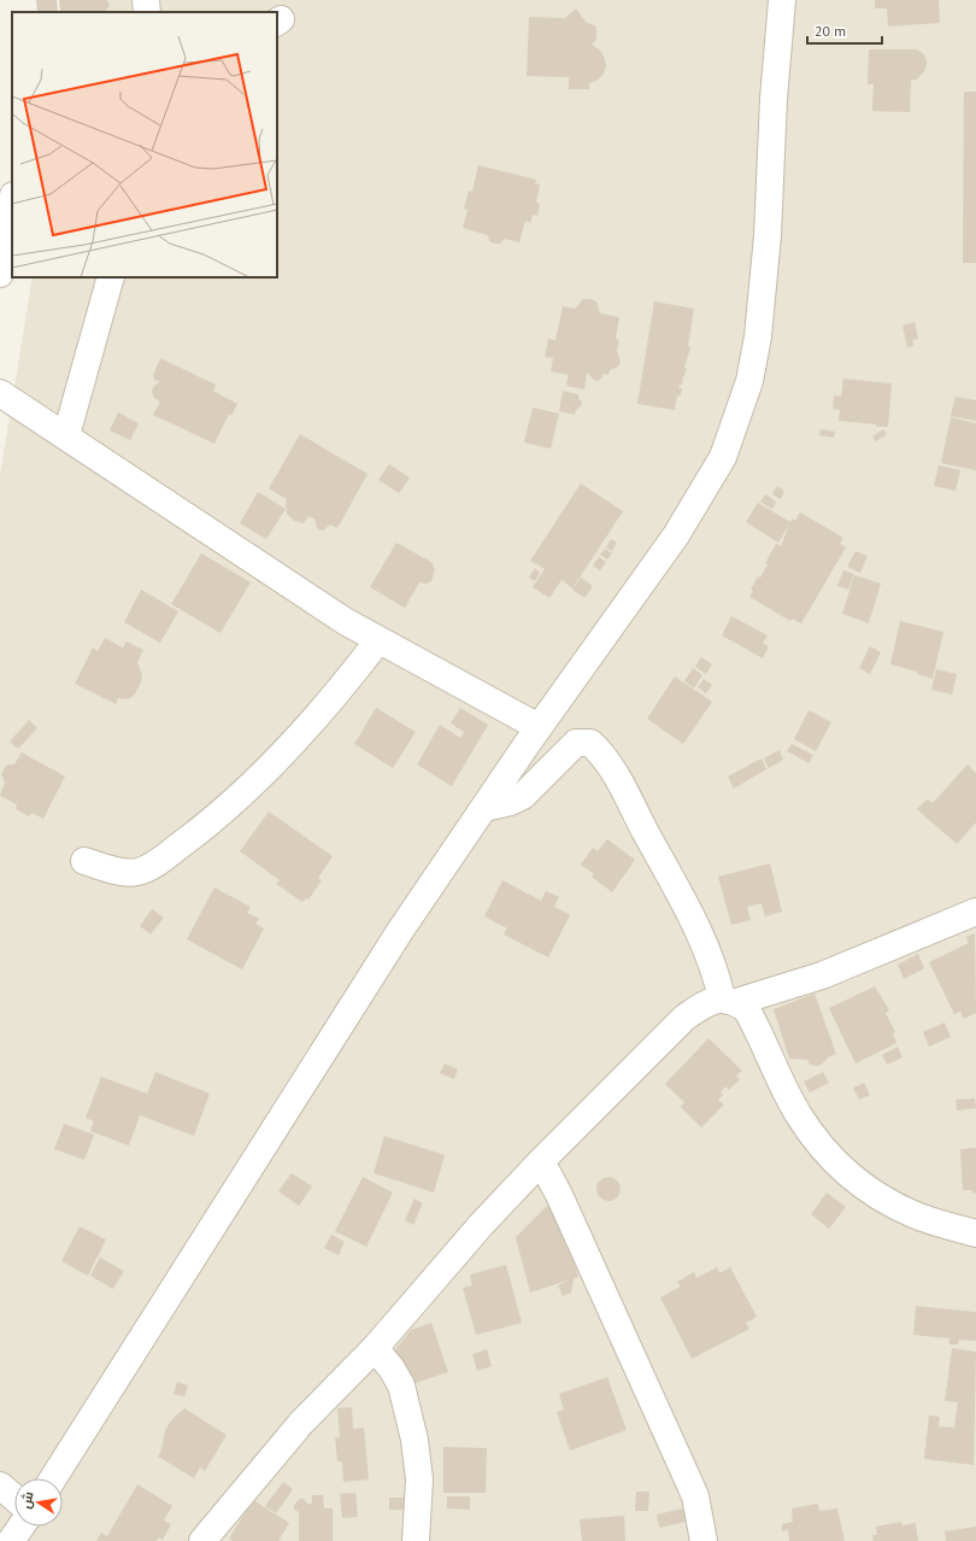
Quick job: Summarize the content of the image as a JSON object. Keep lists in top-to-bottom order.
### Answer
{
  "scale_bar": "20 m",
  "north": "left"
}
